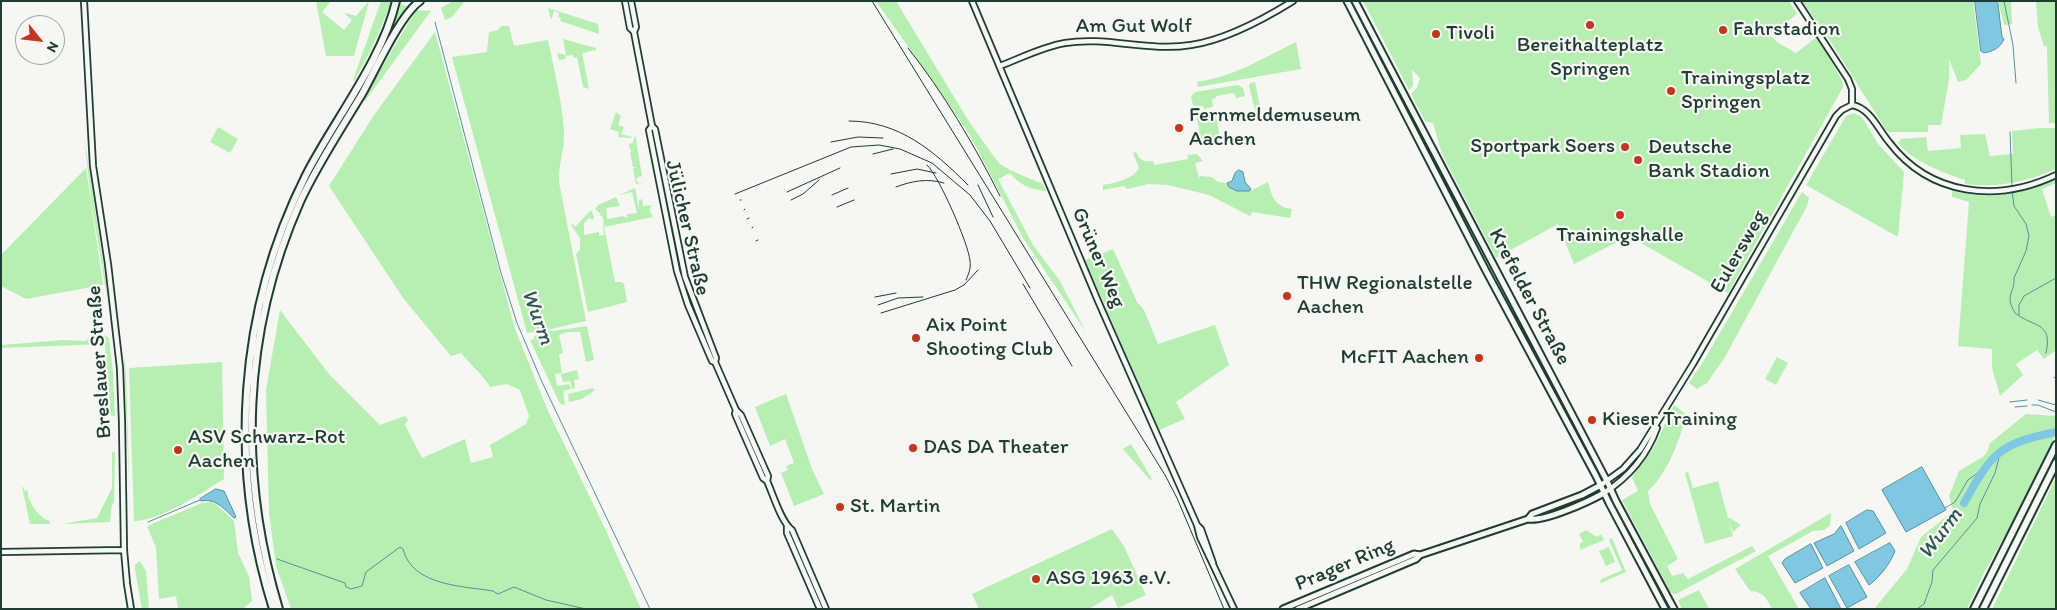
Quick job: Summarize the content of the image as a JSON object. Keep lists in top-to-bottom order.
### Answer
{
  "streets": {
    "main road": [
      "Am Gut Wolf",
      "Jülicher Straße",
      "Eulersweg",
      "Grüner Weg",
      "Krefelder Straße",
      "Breslauer Straße",
      "Prager Ring"
    ]
  },
  "crossings": [
    ["Am Gut Wolf", "Grüner Weg"],
    ["Eulersweg", "Krefelder Straße"],
    ["Eulersweg", "Prager Ring"],
    ["Krefelder Straße", "Prager Ring"]
  ],
  "water": ["Wurm"],
  "places": [
    "Bereithalteplatz Springen",
    "Fahrstadion",
    "Tivoli",
    "Trainingsplatz Springen",
    "Fernmeldemuseum Aachen",
    "Sportpark Soers",
    "Deutsche Bank Stadion",
    "Trainingshalle",
    "THW Regionalstelle Aachen",
    "Aix Point Shooting Club",
    "McFIT Aachen",
    "Kieser Training",
    "DAS DA Theater",
    "ASV Schwarz-Rot Aachen",
    "St. Martin",
    "ASG 1963 e.V."
  ],
  "north": "bottom right"
}
